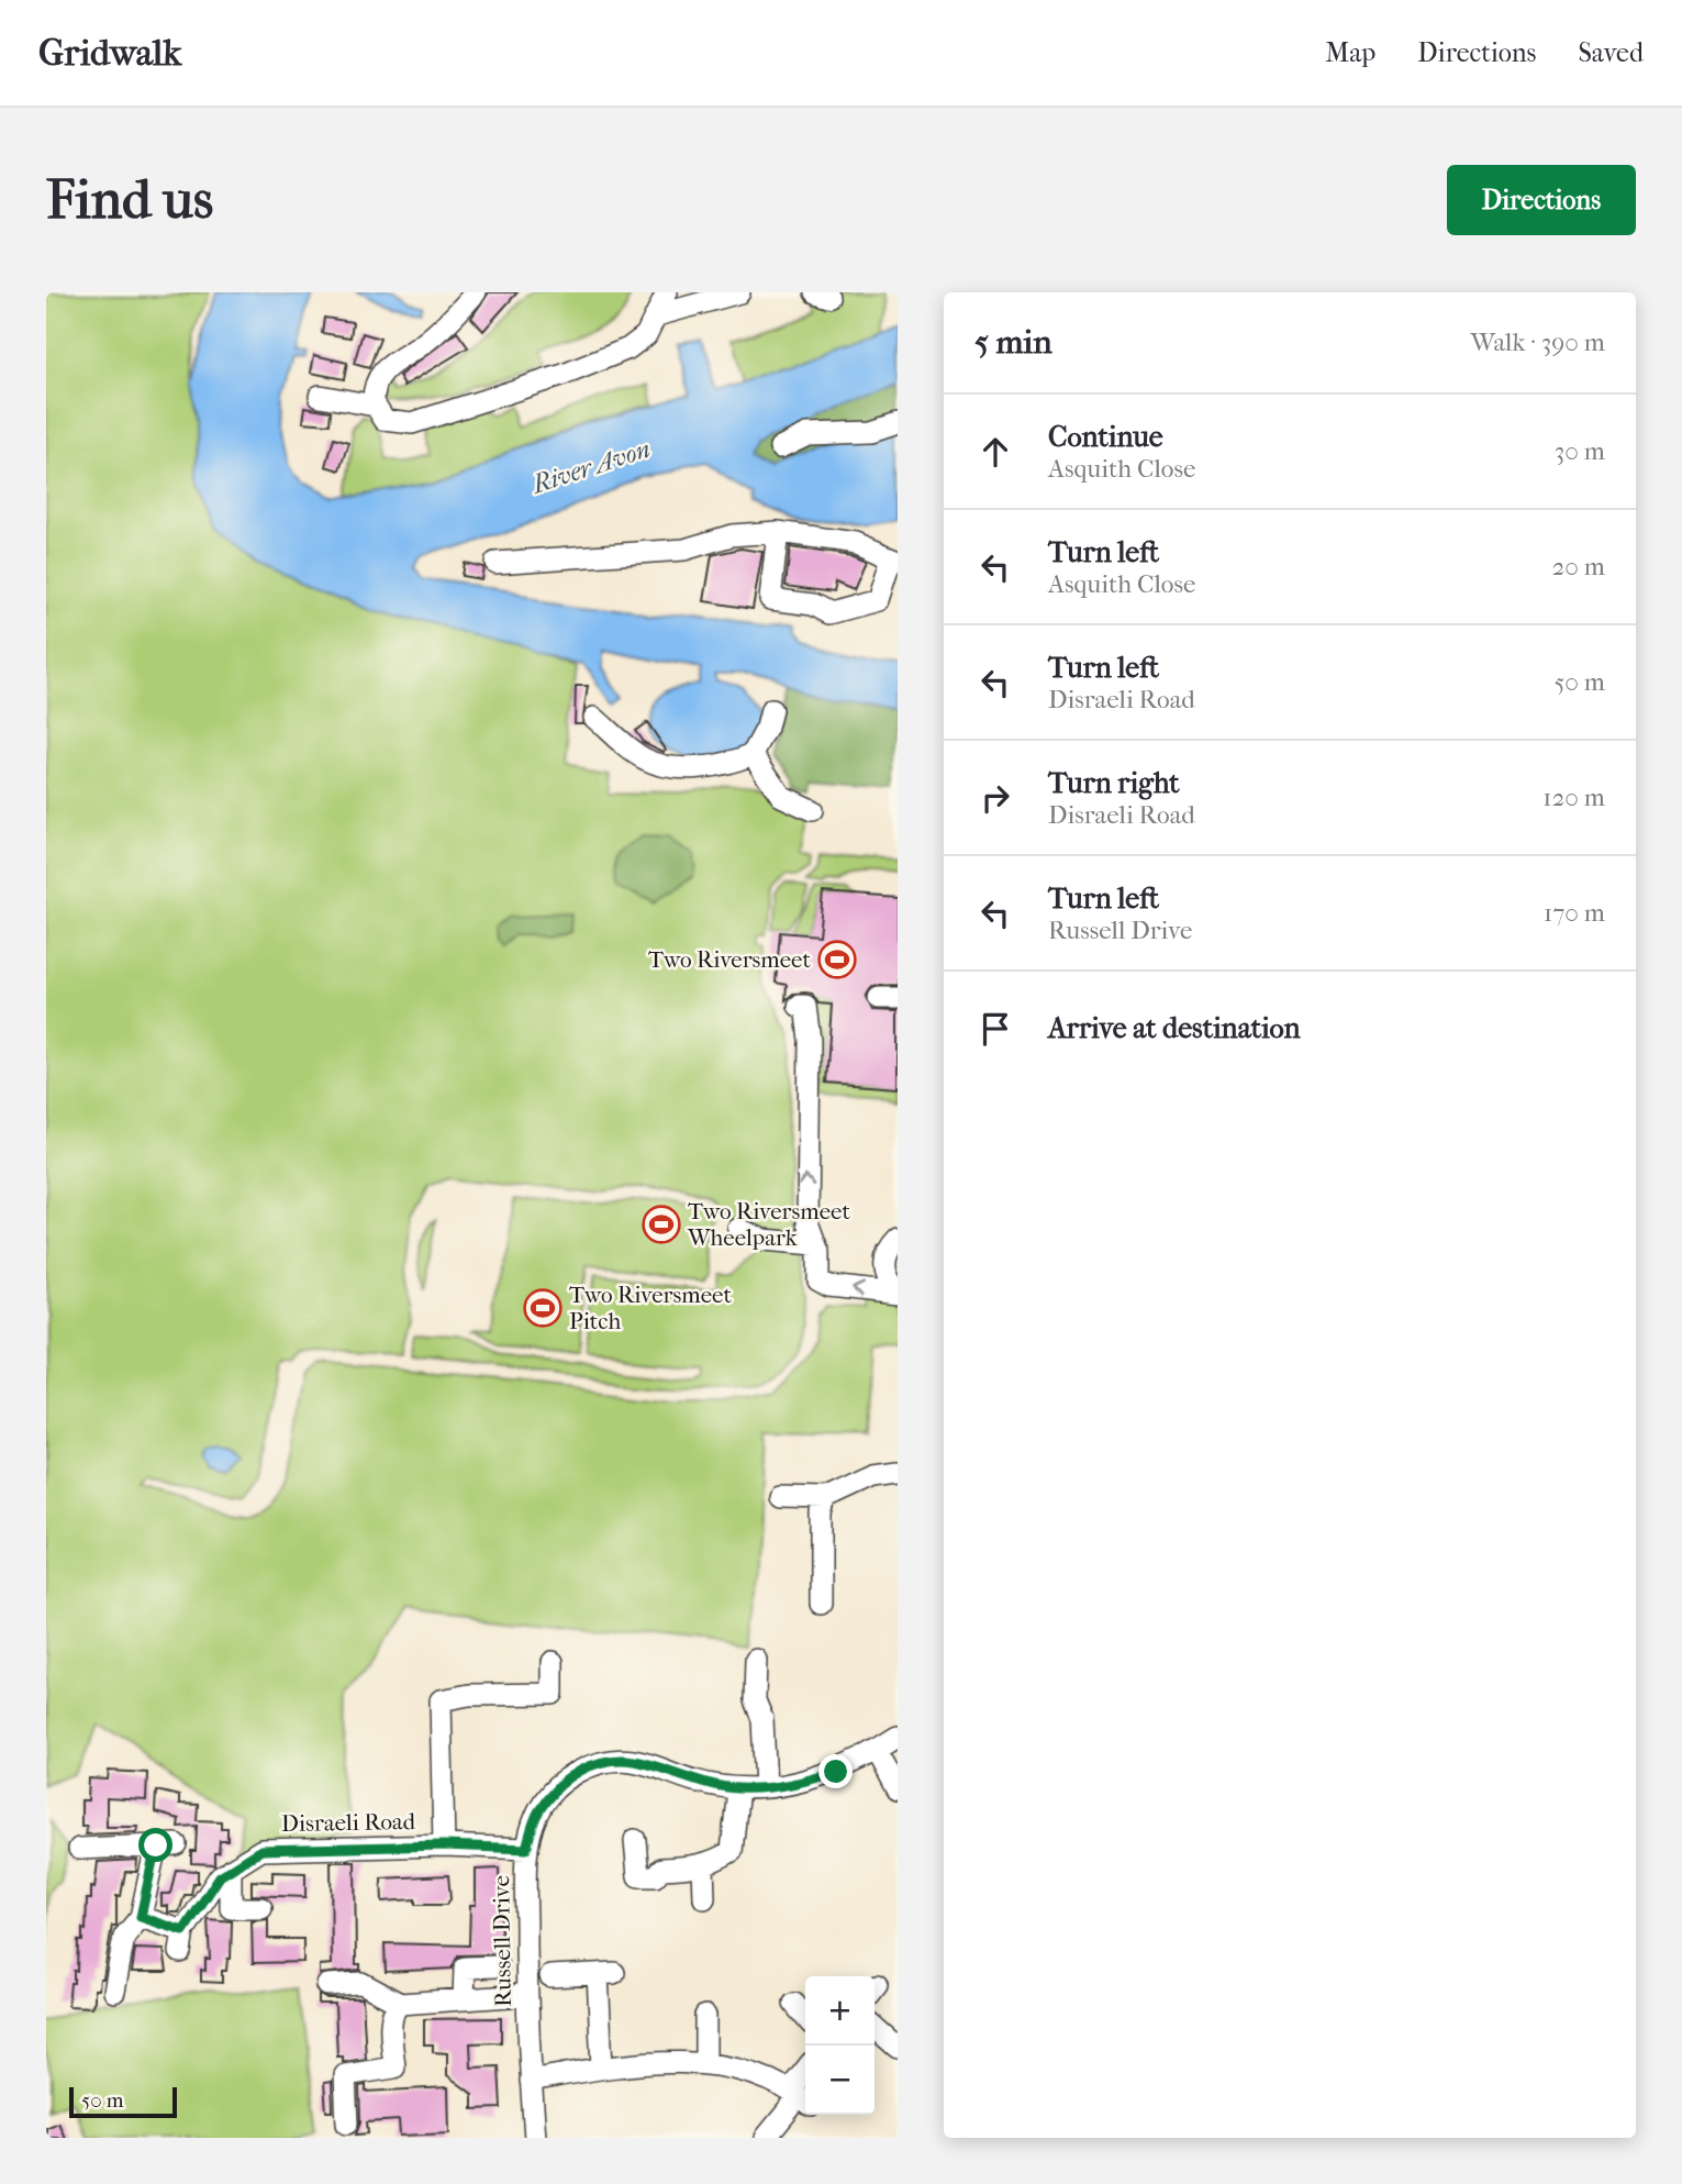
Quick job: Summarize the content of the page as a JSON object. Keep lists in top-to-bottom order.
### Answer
{
  "streets": {
    "street": ["Disraeli Road", "Russell Drive"]
  },
  "crossings": [
    ["Disraeli Road", "Russell Drive"]
  ],
  "water": ["River Avon"],
  "places": {
    "sports": ["Two Riversmeet", "Two Riversmeet Wheelpark", "Two Riversmeet Pitch"]
  },
  "scale_bar": "50 m",
  "page": {
    "header": "Gridwalk",
    "nav": ["Map", "Directions", "Saved"],
    "buttons": "Directions",
    "title": "Find us",
    "heading": ["5 min", "Walk · 390 m"],
    "list": [
      ["Continue", "Asquith Close", "30 m"],
      ["Turn left", "Asquith Close", "20 m"],
      ["Turn left", "Disraeli Road", "50 m"],
      ["Turn right", "Disraeli Road", "120 m"],
      ["Turn left", "Russell Drive", "170 m"],
      "Arrive at destination"
    ],
    "map_buttons": ["+", "−"],
    "scale": "50 m"
  }
}
